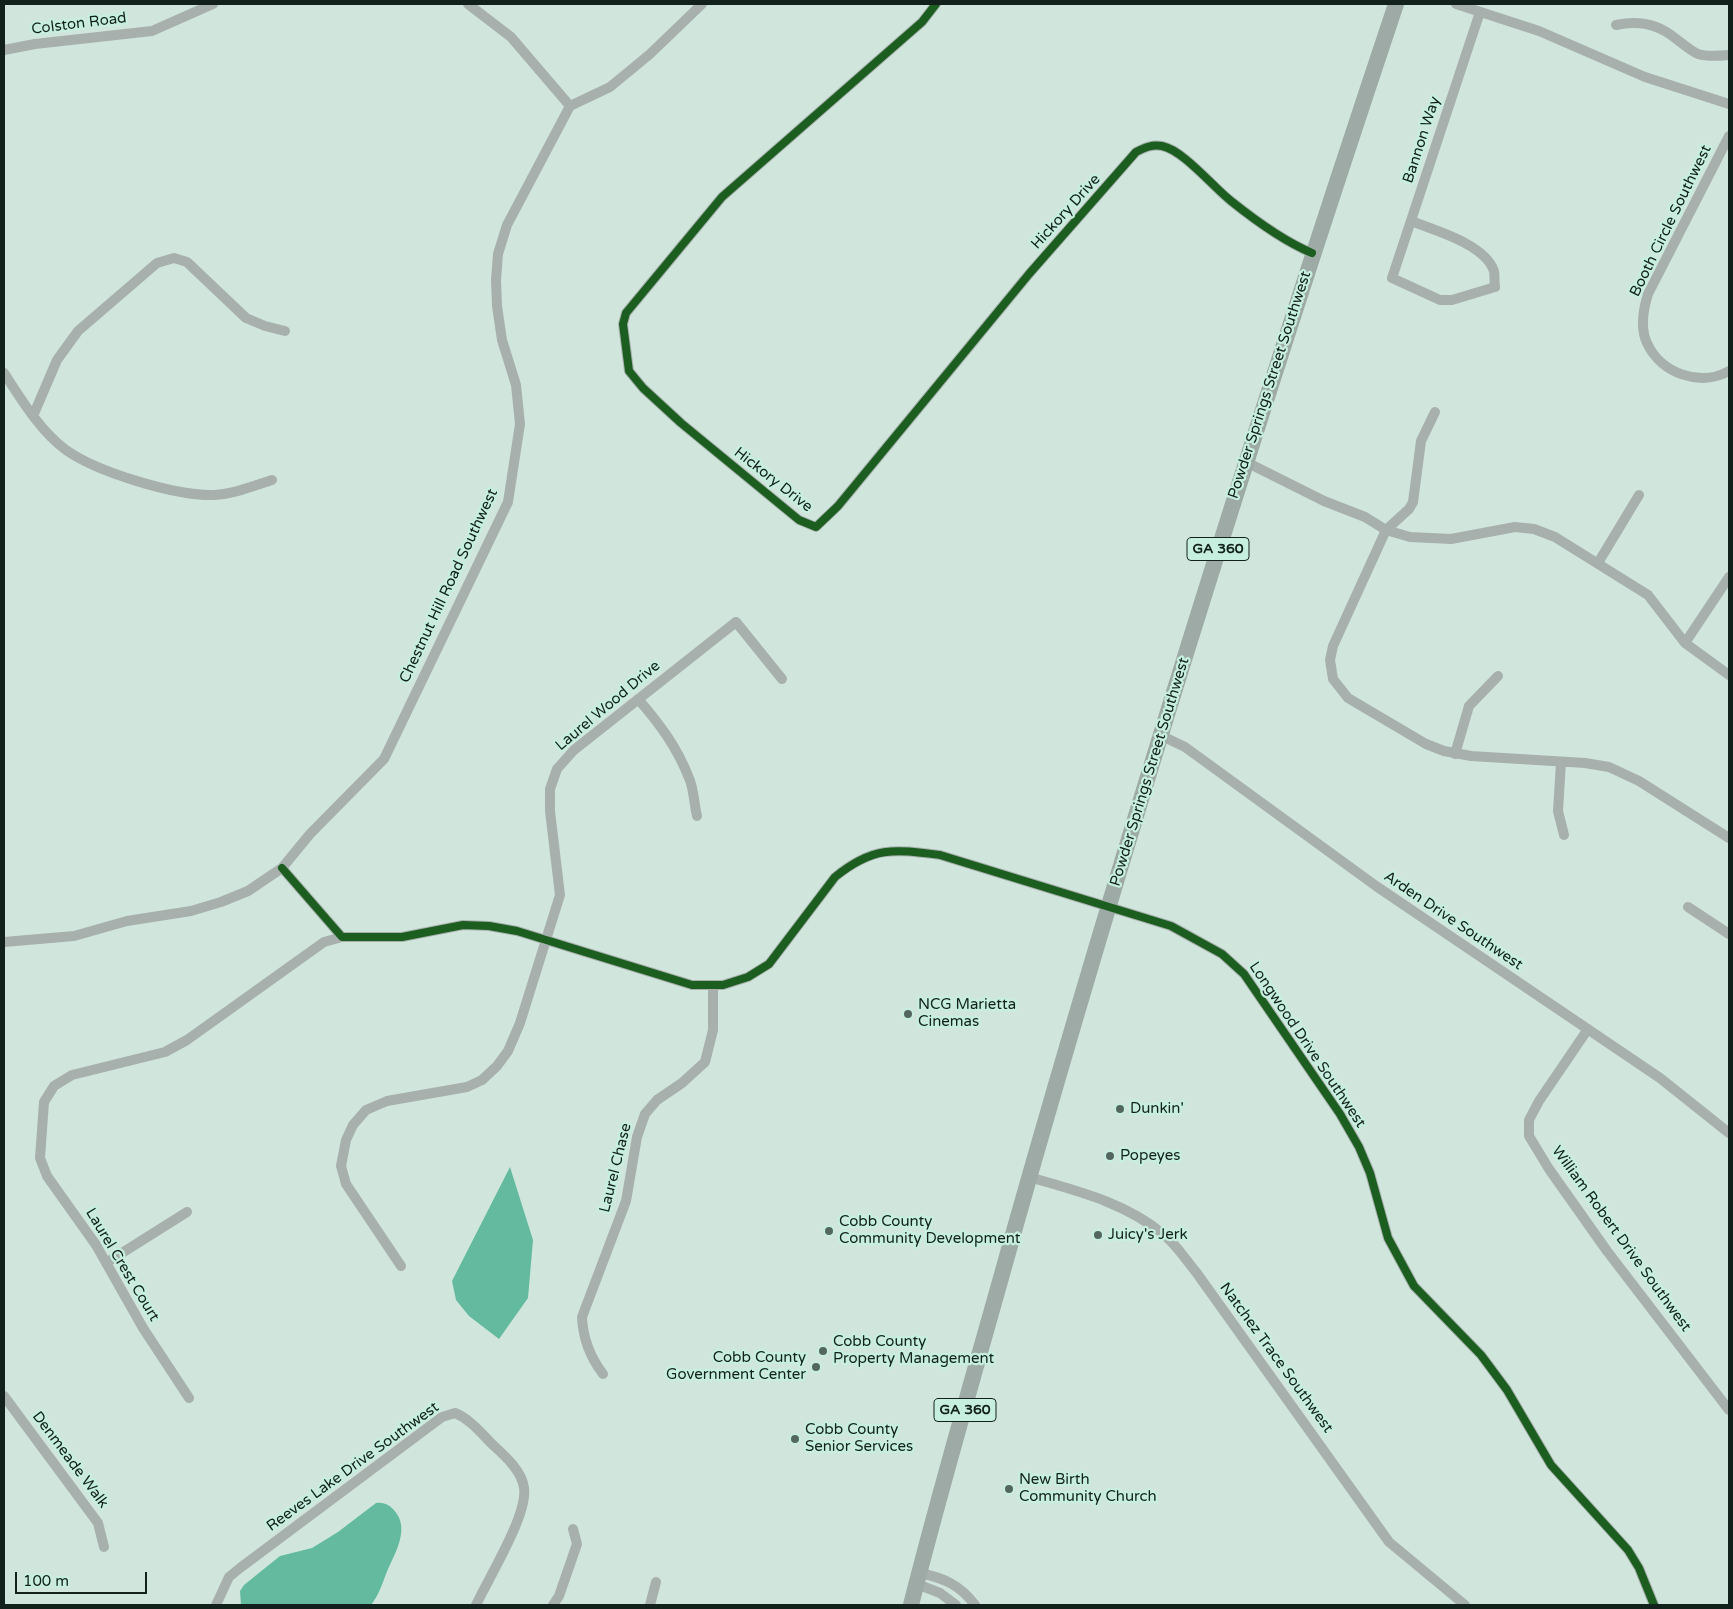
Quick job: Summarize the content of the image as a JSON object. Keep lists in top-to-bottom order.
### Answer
{
  "streets": {
    "main road": ["Powder Springs Street Southwest", "GA 360"],
    "street": [
      "Colston Road",
      "Bannon Way",
      "Hickory Drive",
      "Booth Circle Southwest",
      "Chestnut Hill Road Southwest",
      "Laurel Wood Drive",
      "Arden Drive Southwest",
      "Longwood Drive Southwest",
      "Laurel Chase",
      "William Robert Drive Southwest",
      "Laurel Crest Court",
      "Natchez Trace Southwest",
      "Denmeade Walk",
      "Reeves Lake Drive Southwest"
    ]
  },
  "crossings": [
    ["Hickory Drive", "Powder Springs Street Southwest"],
    ["Powder Springs Street Southwest", "Arden Drive Southwest"],
    ["Powder Springs Street Southwest", "Longwood Drive Southwest"],
    ["Powder Springs Street Southwest", "Natchez Trace Southwest"],
    ["Laurel Wood Drive", "Longwood Drive Southwest"],
    ["Arden Drive Southwest", "William Robert Drive Southwest"],
    ["Longwood Drive Southwest", "Laurel Chase"],
    ["Longwood Drive Southwest", "Laurel Crest Court"]
  ],
  "places": [
    "NCG Marietta Cinemas",
    "Dunkin'",
    "Popeyes",
    "Cobb County Community Development",
    "Juicy's Jerk",
    "Cobb County Property Management",
    "Cobb County Government Center",
    "Cobb County Senior Services",
    "New Birth Community Church"
  ],
  "scale_bar": "100 m"
}
